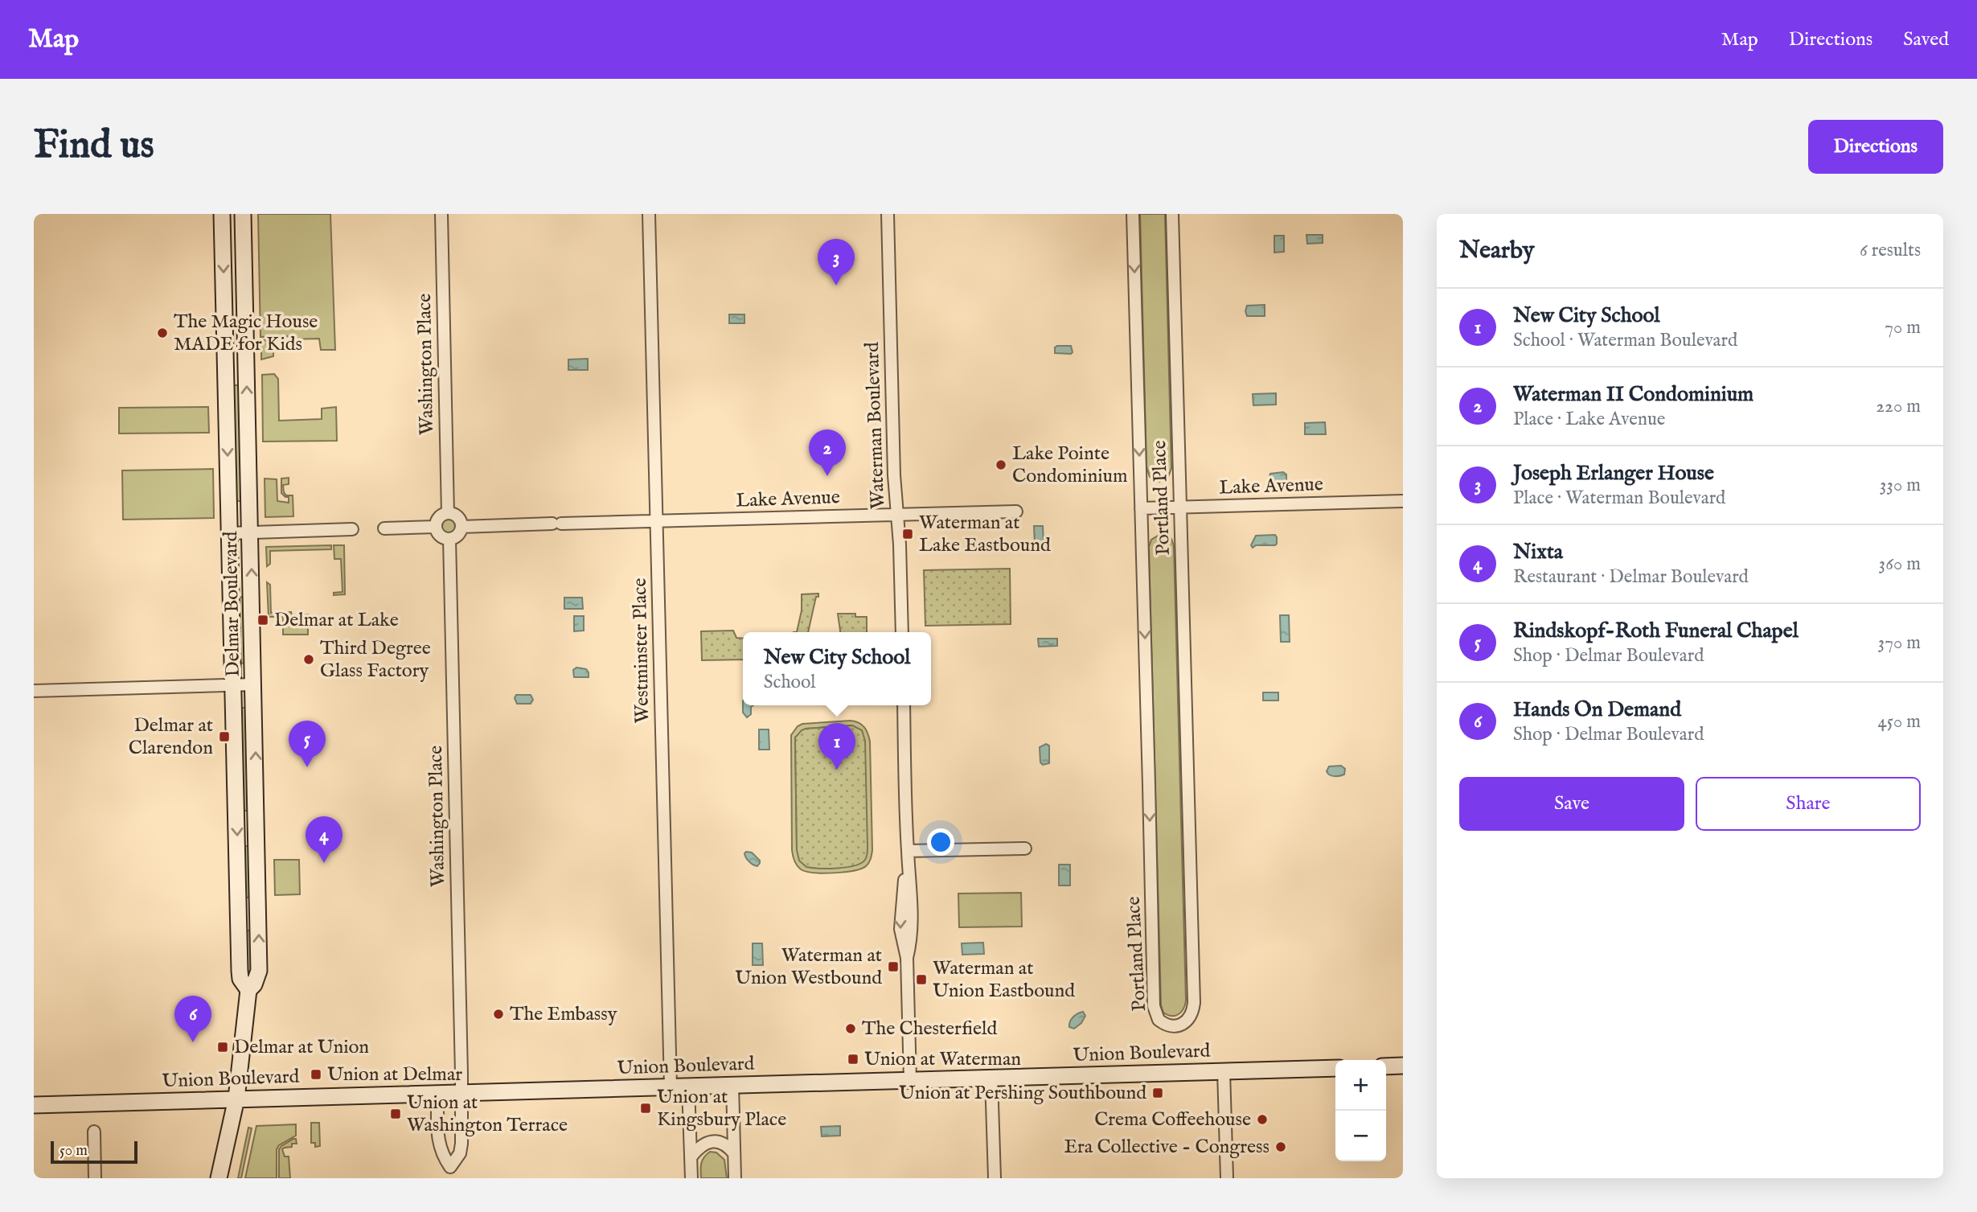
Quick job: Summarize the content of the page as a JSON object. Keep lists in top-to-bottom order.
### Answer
{
  "streets": {
    "main road": ["Delmar Boulevard", "Union Boulevard"],
    "street": [
      "Washington Place",
      "Waterman Boulevard",
      "Lake Avenue",
      "Portland Place",
      "Westminster Place"
    ]
  },
  "crossings": [
    ["Washington Place", "Lake Avenue"],
    ["Washington Place", "Union Boulevard"],
    ["Waterman Boulevard", "Lake Avenue"],
    ["Lake Avenue", "Portland Place"],
    ["Lake Avenue", "Westminster Place"],
    ["Delmar Boulevard", "Union Boulevard"],
    ["Westminster Place", "Union Boulevard"]
  ],
  "places": {
    "other": [
      "The Magic House MADE for Kids",
      "Lake Pointe Condominium",
      "Third Degree Glass Factory",
      "The Embassy",
      "The Chesterfield",
      "Crema Coffeehouse",
      "Era Collective - Congress"
    ],
    "transit": [
      "Waterman at Lake Eastbound",
      "Delmar at Lake",
      "Delmar at Clarendon",
      "Waterman at Union Westbound",
      "Waterman at Union Eastbound",
      "Delmar at Union",
      "Union at Waterman",
      "Union at Delmar",
      "Union at Pershing Southbound",
      "Union at Kingsbury Place",
      "Union at Washington Terrace"
    ]
  },
  "scale_bar": "50 m",
  "page": {
    "header": "Map",
    "nav": ["Map", "Directions", "Saved"],
    "buttons": [
      "Directions",
      ["Save", "Share"]
    ],
    "title": "Find us",
    "heading": ["Nearby", "6 results"],
    "pins": [
      "3",
      "2",
      "5",
      "1",
      "4",
      "6"
    ],
    "list": [
      {
        "mark": "1",
        "name": "New City School",
        "note": "School · Waterman Boulevard",
        "value": "70 m"
      },
      {
        "mark": "2",
        "name": "Waterman II Condominium",
        "note": "Place · Lake Avenue",
        "value": "220 m"
      },
      {
        "mark": "3",
        "name": "Joseph Erlanger House",
        "note": "Place · Waterman Boulevard",
        "value": "330 m"
      },
      {
        "mark": "4",
        "name": "Nixta",
        "note": "Restaurant · Delmar Boulevard",
        "value": "360 m"
      },
      {
        "mark": "5",
        "name": "Rindskopf-Roth Funeral Chapel",
        "note": "Shop · Delmar Boulevard",
        "value": "370 m"
      },
      {
        "mark": "6",
        "name": "Hands On Demand",
        "note": "Shop · Delmar Boulevard",
        "value": "450 m"
      }
    ],
    "popup": ["New City School", "School"],
    "map_buttons": ["+", "−"],
    "scale": "50 m"
  }
}
